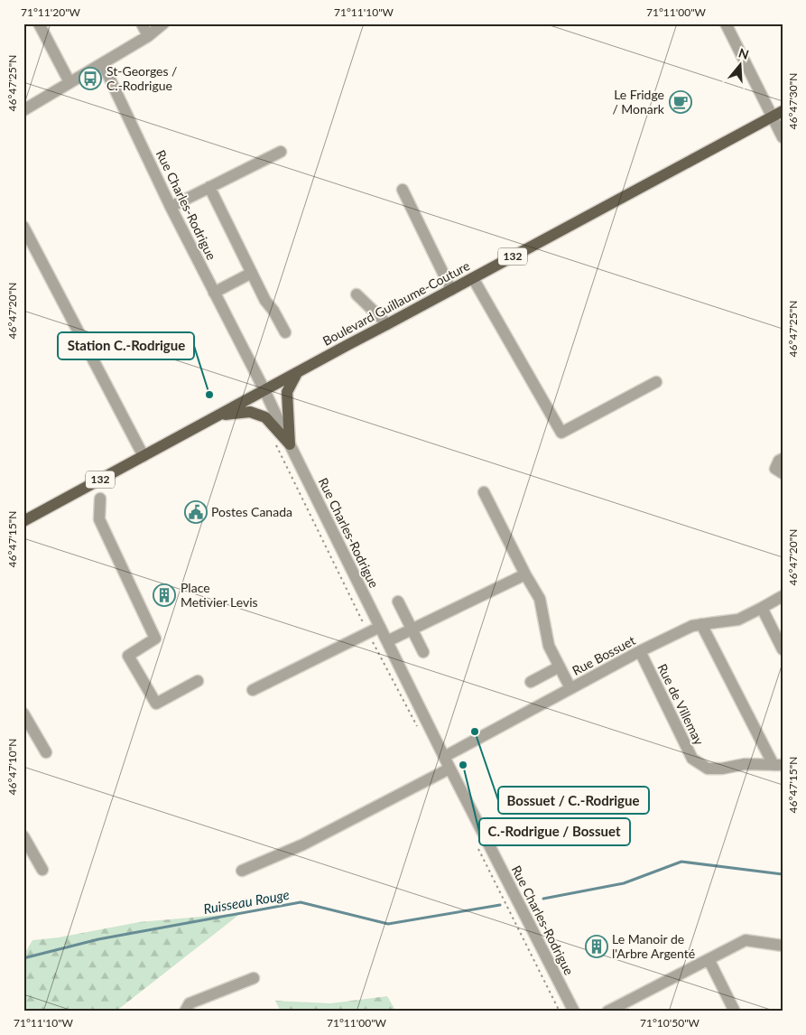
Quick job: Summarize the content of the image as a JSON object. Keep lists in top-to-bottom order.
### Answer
{
  "streets": {
    "main road": ["132", "Boulevard Guillaume-Couture"],
    "street": ["Rue Charles-Rodrigue", "Rue Bossuet", "Rue de Villemay"]
  },
  "crossings": [
    ["Rue Charles-Rodrigue", "Boulevard Guillaume-Couture"],
    ["Rue Charles-Rodrigue", "Rue Bossuet"],
    ["Rue Bossuet", "Rue de Villemay"]
  ],
  "water": ["Ruisseau Rouge"],
  "places": {
    "bus stop": ["St-Georges / C.-Rodrigue"],
    "cafe": ["Le Fridge / Monark"],
    "other": ["Station C.-Rodrigue", "Bossuet / C.-Rodrigue", "C.-Rodrigue / Bossuet"],
    "public building": ["Postes Canada"],
    "building": ["Place Metivier Levis", "Le Manoir de l'Arbre Argenté"]
  },
  "north": "top",
  "coordinates": [
    "71°11'20\"W",
    "71°11'10\"W",
    "71°11'00\"W",
    "46°47'25\"N",
    "46°47'30\"N",
    "46°47'20\"N",
    "46°47'15\"N",
    "46°47'10\"N",
    "71°10'50\"W"
  ]
}
